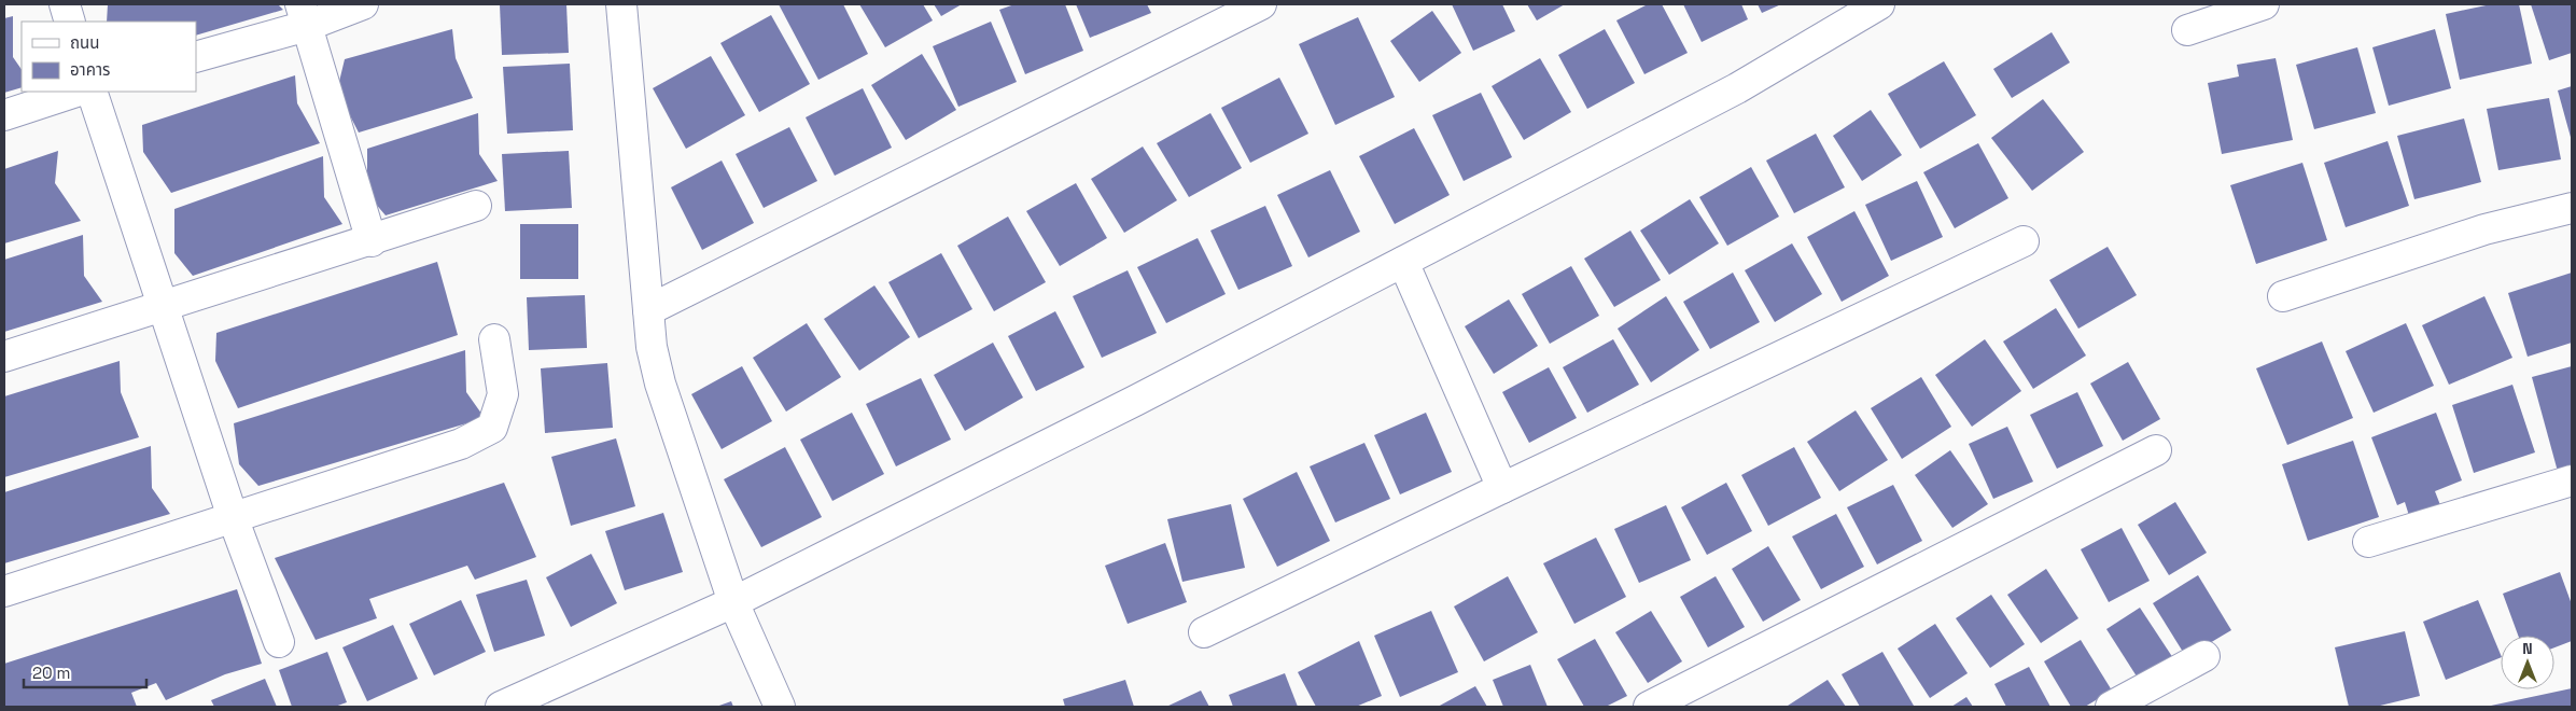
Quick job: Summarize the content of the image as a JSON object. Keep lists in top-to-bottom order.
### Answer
{
  "legend": ["ถนน", "อาคาร"],
  "scale_bar": "20 m",
  "north": "top"
}
